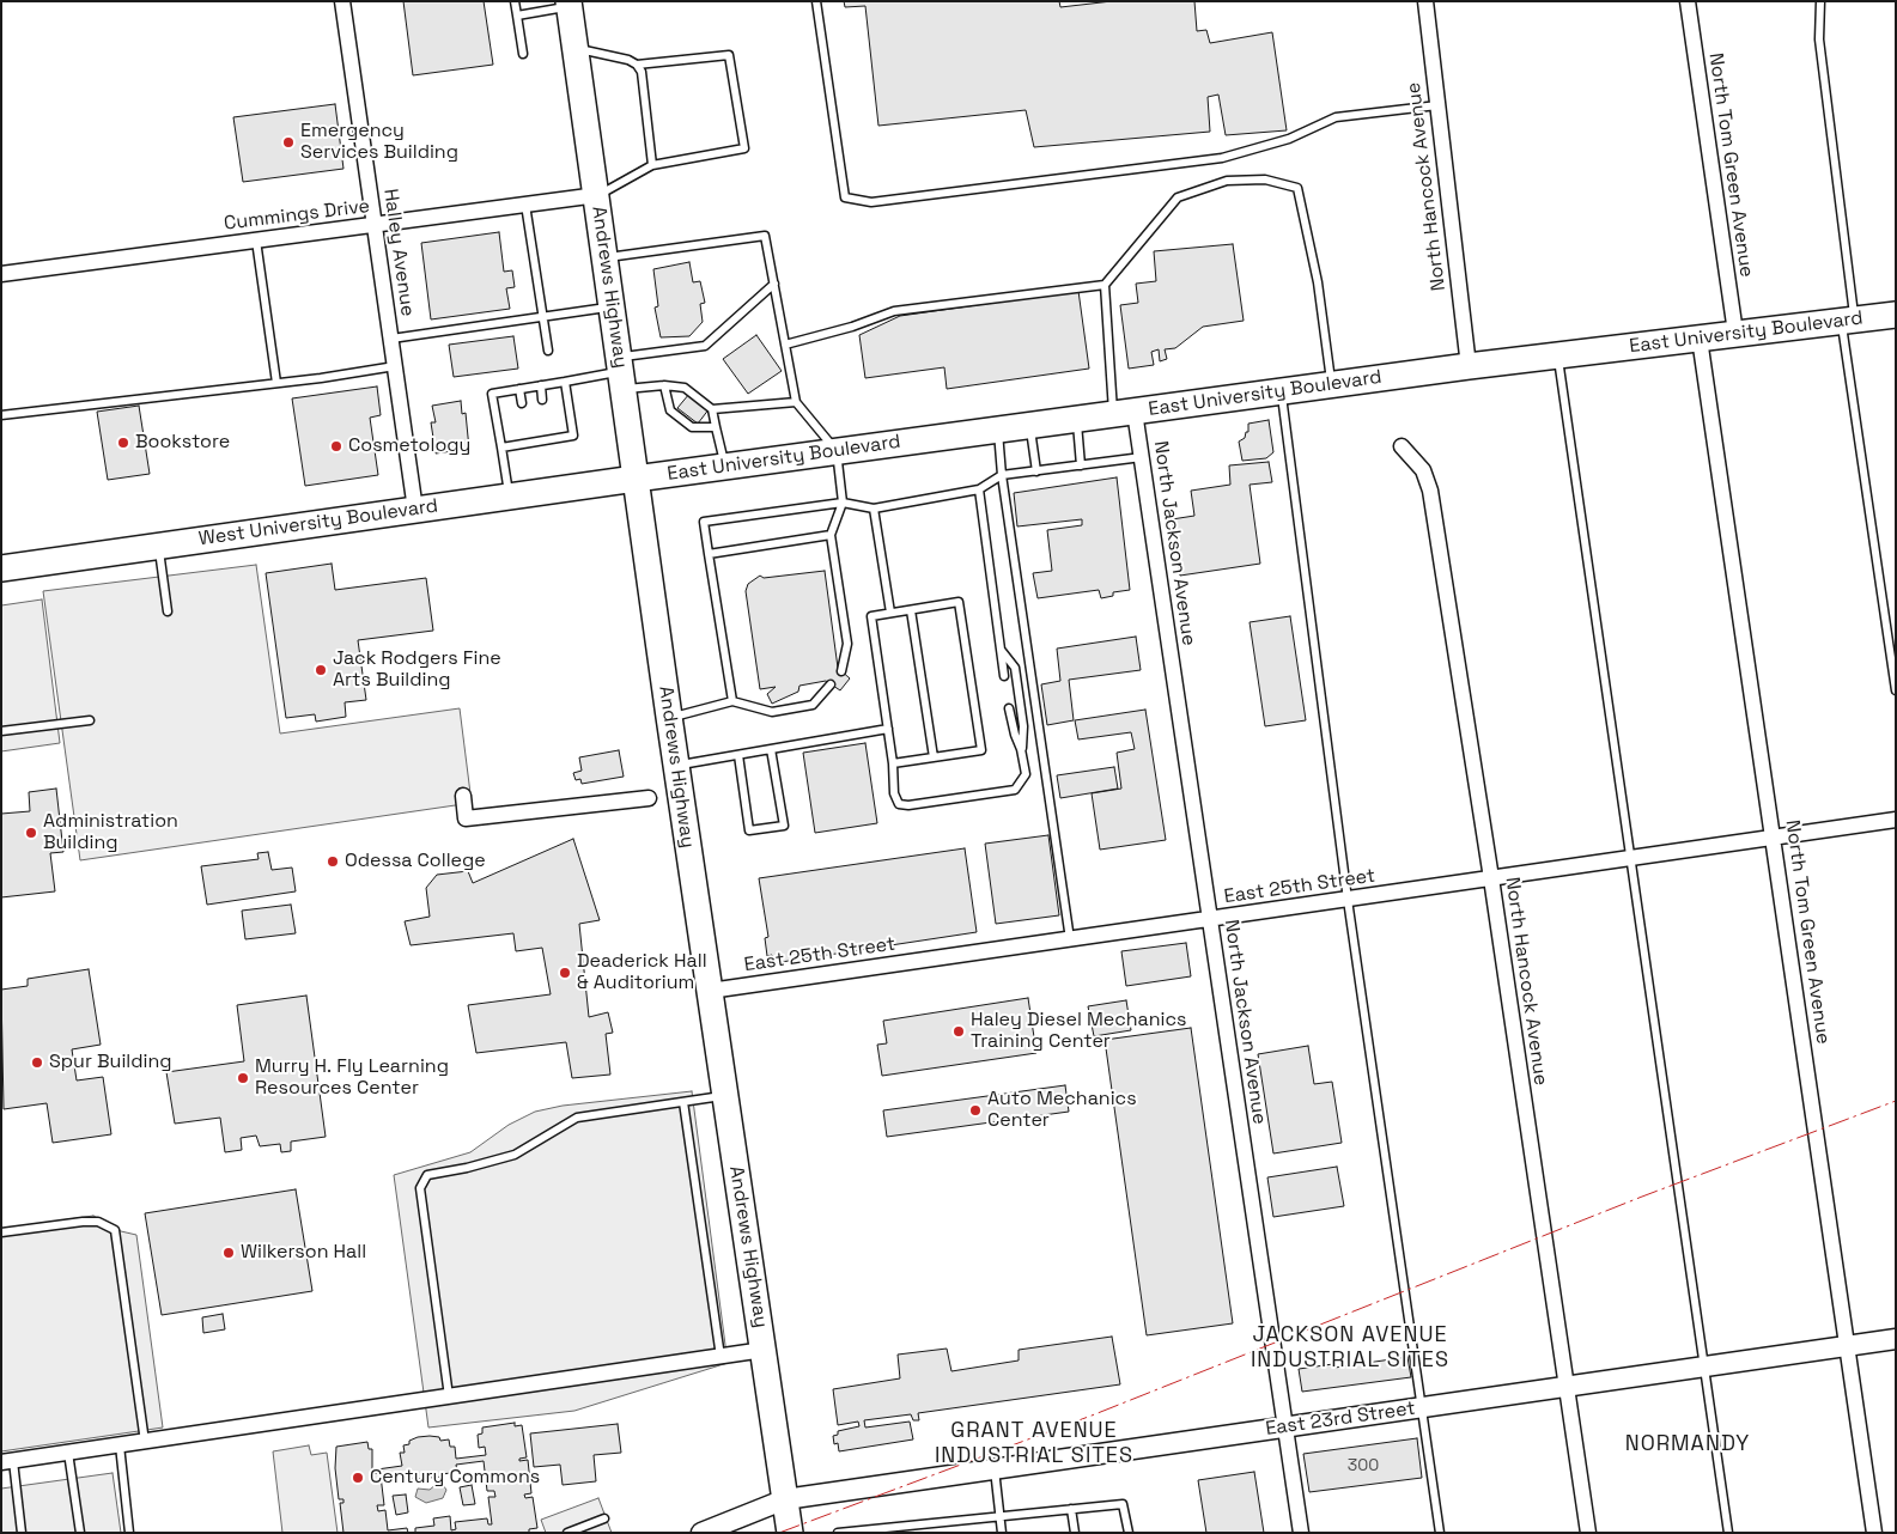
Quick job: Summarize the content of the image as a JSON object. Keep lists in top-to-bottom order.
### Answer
{
  "streets": {
    "main road": ["Andrews Highway", "East University Boulevard", "West University Boulevard"],
    "street": [
      "North Tom Green Avenue",
      "North Hancock Avenue",
      "Cummings Drive",
      "Halley Avenue",
      "North Jackson Avenue",
      "East 25th Street",
      "East 23rd Street"
    ]
  },
  "crossings": [
    ["North Tom Green Avenue", "East University Boulevard"],
    ["North Tom Green Avenue", "East 25th Street"],
    ["North Tom Green Avenue", "East 23rd Street"],
    ["North Hancock Avenue", "East University Boulevard"],
    ["North Hancock Avenue", "East 25th Street"],
    ["North Hancock Avenue", "East 23rd Street"],
    ["Cummings Drive", "Halley Avenue"],
    ["Cummings Drive", "Andrews Highway"],
    ["Halley Avenue", "West University Boulevard"],
    ["Andrews Highway", "East University Boulevard"],
    ["Andrews Highway", "West University Boulevard"],
    ["Andrews Highway", "East 25th Street"],
    ["Andrews Highway", "East 23rd Street"],
    ["East University Boulevard", "West University Boulevard"],
    ["East University Boulevard", "North Jackson Avenue"],
    ["North Jackson Avenue", "East 25th Street"],
    ["North Jackson Avenue", "East 23rd Street"]
  ],
  "districts": ["JACKSON AVENUE INDUSTRIAL SITES", "GRANT AVENUE INDUSTRIAL SITES", "NORMANDY"],
  "places": [
    "Emergency Services Building",
    "Bookstore",
    "Cosmetology",
    "Jack Rodgers Fine Arts Building",
    "Administration Building",
    "Odessa College",
    "Deaderick Hall & Auditorium",
    "Haley Diesel Mechanics Training Center",
    "Spur Building",
    "Murry H. Fly Learning Resources Center",
    "Auto Mechanics Center",
    "Wilkerson Hall",
    "Century Commons"
  ],
  "house_numbers": ["300"]
}
